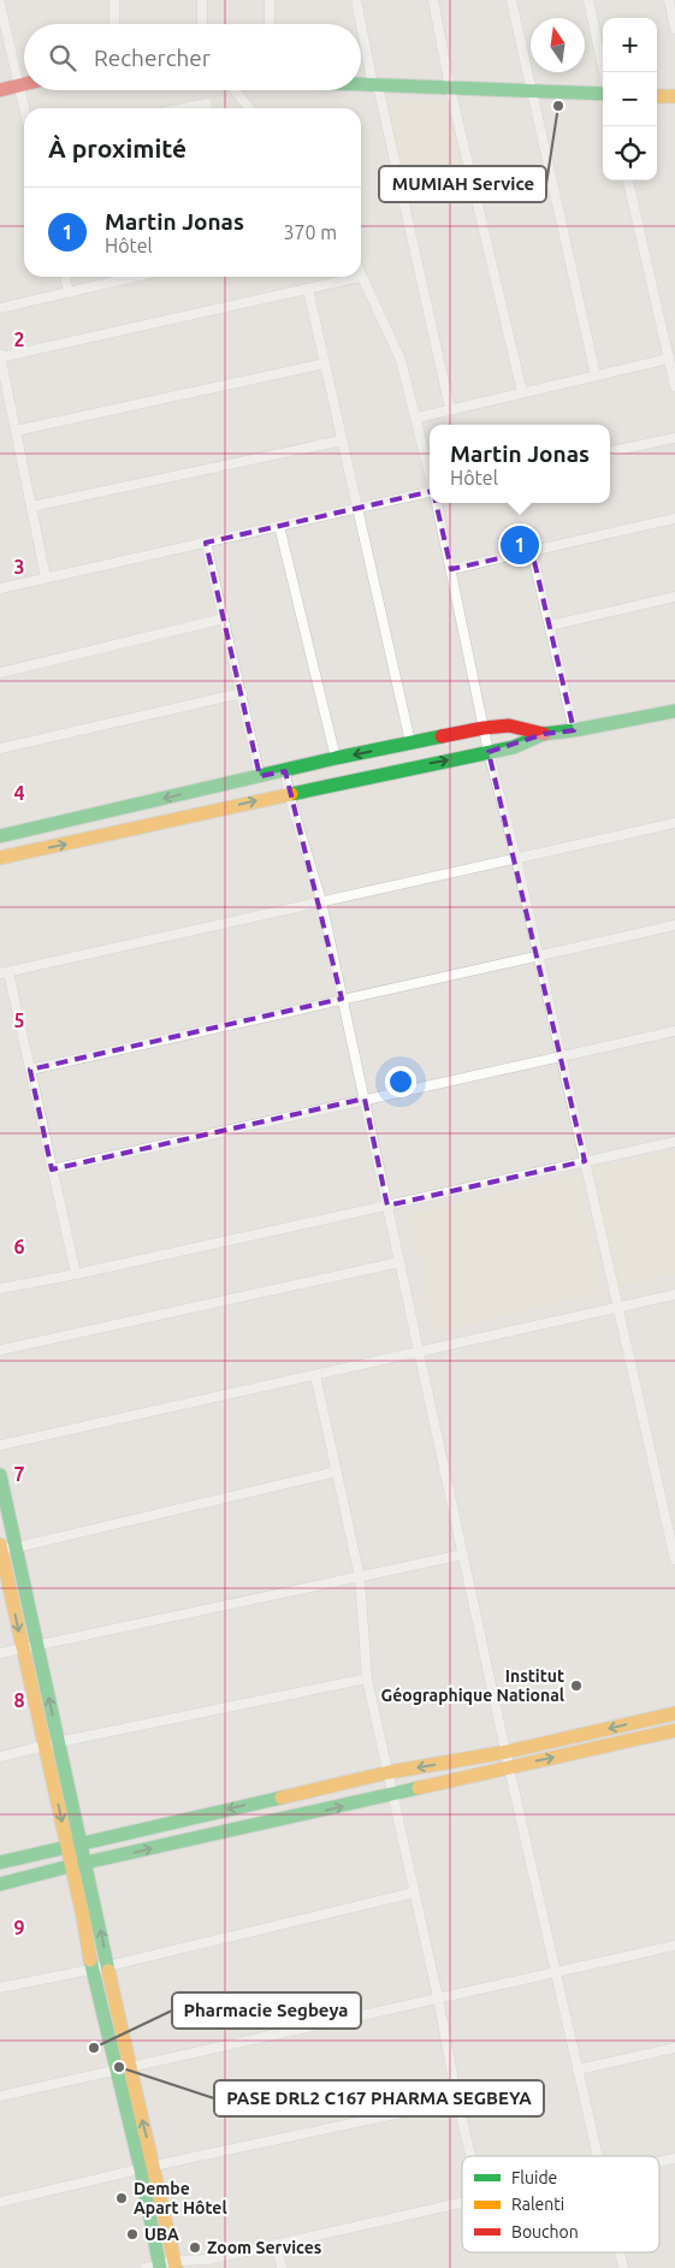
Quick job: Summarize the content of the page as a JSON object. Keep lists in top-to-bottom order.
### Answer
{
  "places": [
    "MUMIAH Service",
    "Institut Géographique National",
    "Pharmacie Segbeya",
    "PASE DRL2 C167 PHARMA SEGBEYA",
    "Dembe Apart Hôtel",
    "UBA",
    "Zoom Services"
  ],
  "legend": ["Fluide", "Ralenti", "Bouchon"],
  "north": "top",
  "page": {
    "map_buttons": ["+", "−"],
    "search": "Rechercher",
    "heading": "À proximité",
    "list": [
      {
        "mark": "1",
        "name": "Martin Jonas",
        "note": "Hôtel",
        "value": "370 m"
      }
    ],
    "popup": ["Martin Jonas", "Hôtel"],
    "pins": "1"
  },
  "grid": {
    "rows": [
      "2",
      "3",
      "4",
      "5",
      "6",
      "7",
      "8",
      "9"
    ]
  }
}
